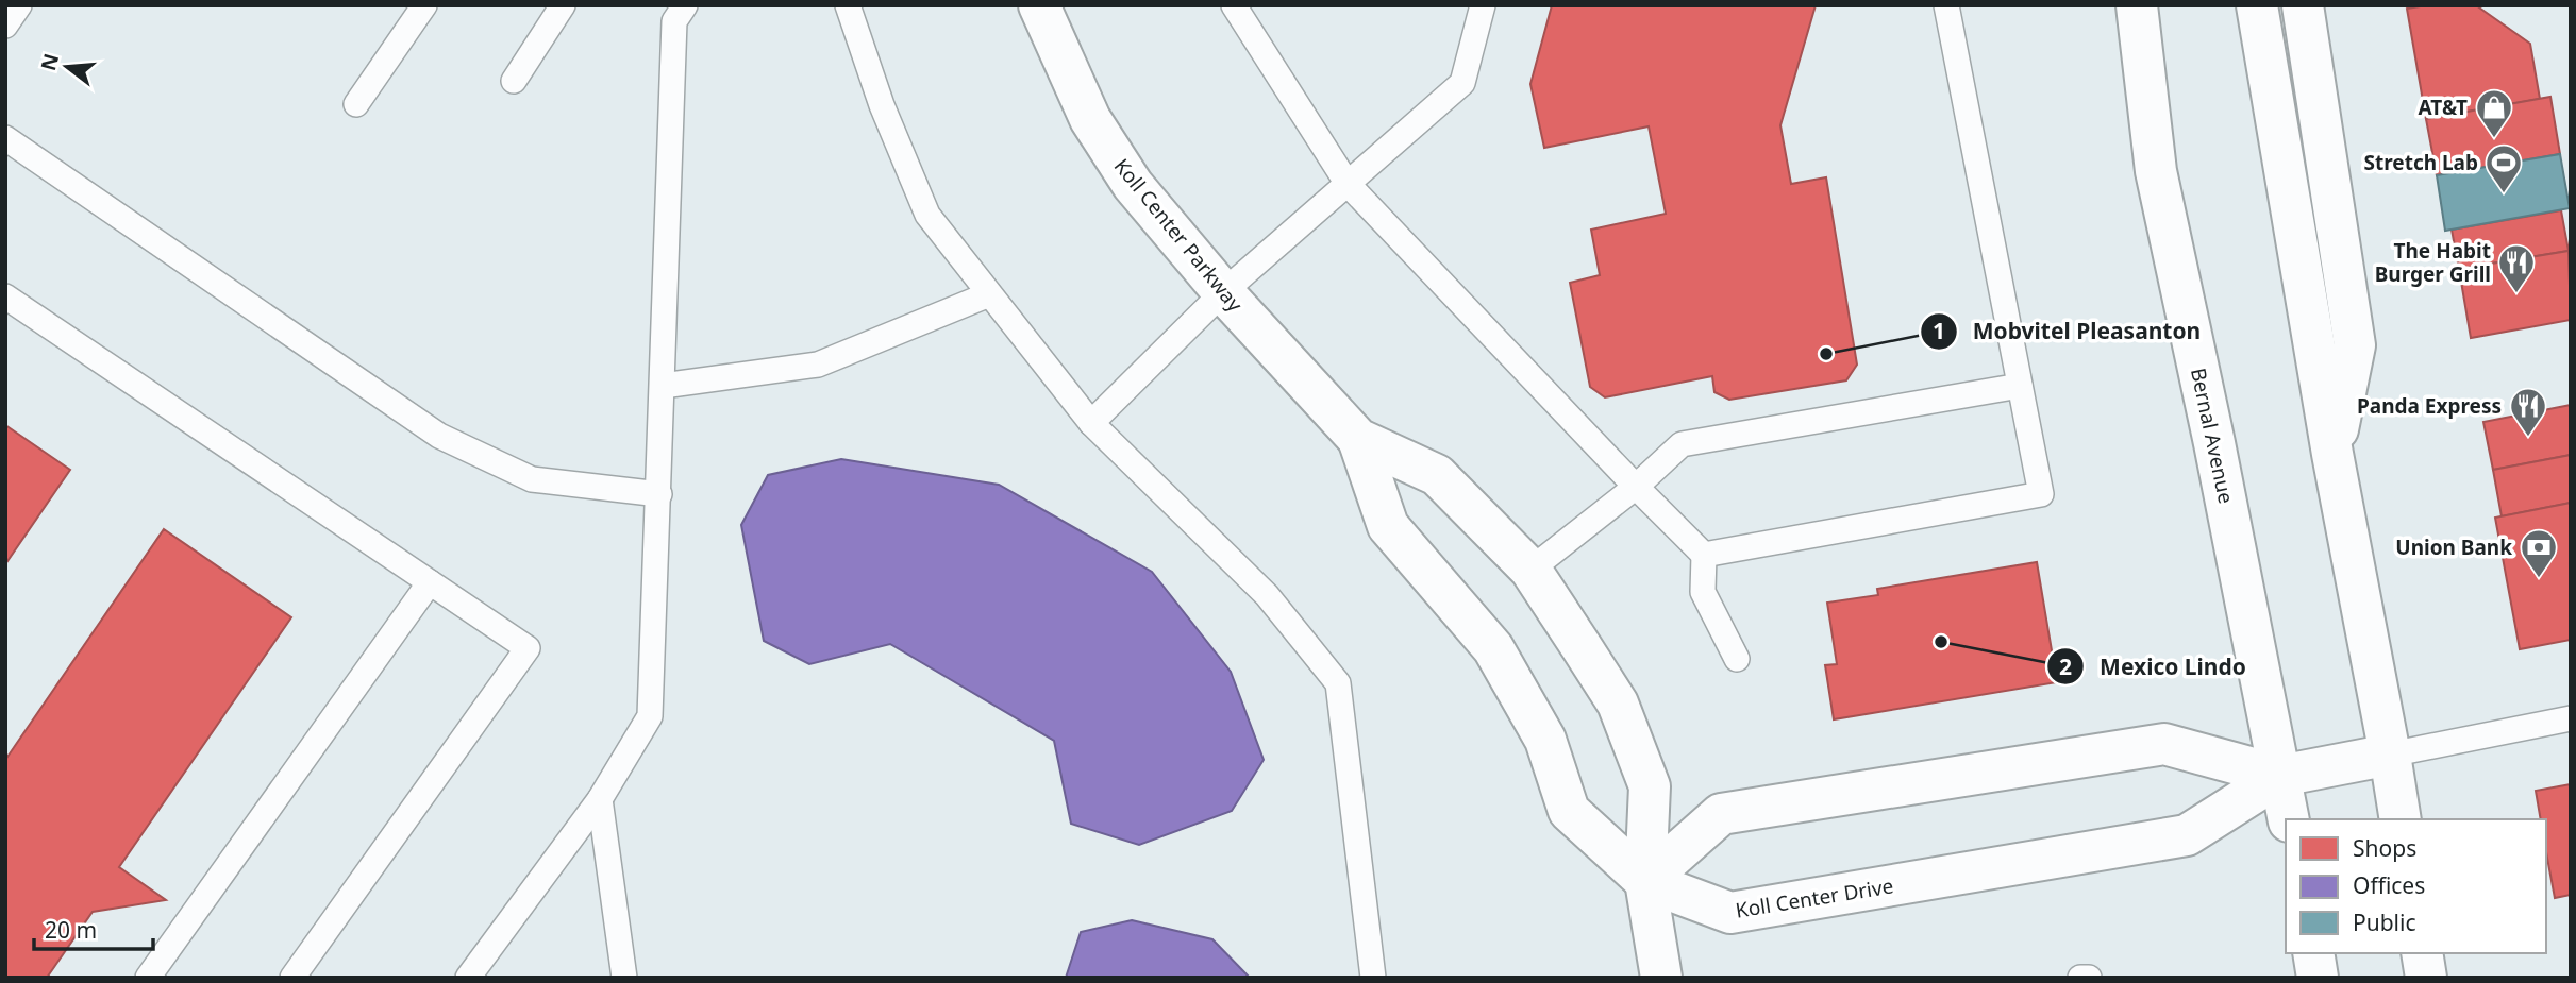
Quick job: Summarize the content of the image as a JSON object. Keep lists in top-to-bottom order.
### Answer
{
  "streets": {
    "street": ["Koll Center Parkway", "Bernal Avenue", "Koll Center Drive"]
  },
  "crossings": [
    ["Koll Center Parkway", "Koll Center Drive"],
    ["Bernal Avenue", "Koll Center Drive"]
  ],
  "places": {
    "shop": ["AT&T"],
    "sports": ["Stretch Lab"],
    "restaurant": ["The Habit Burger Grill", "Panda Express"],
    "other": ["Mobvitel Pleasanton", "Mexico Lindo"],
    "bank": ["Union Bank"]
  },
  "legend": ["Shops", "Offices", "Public"],
  "scale_bar": "20 m",
  "north": "left"
}
